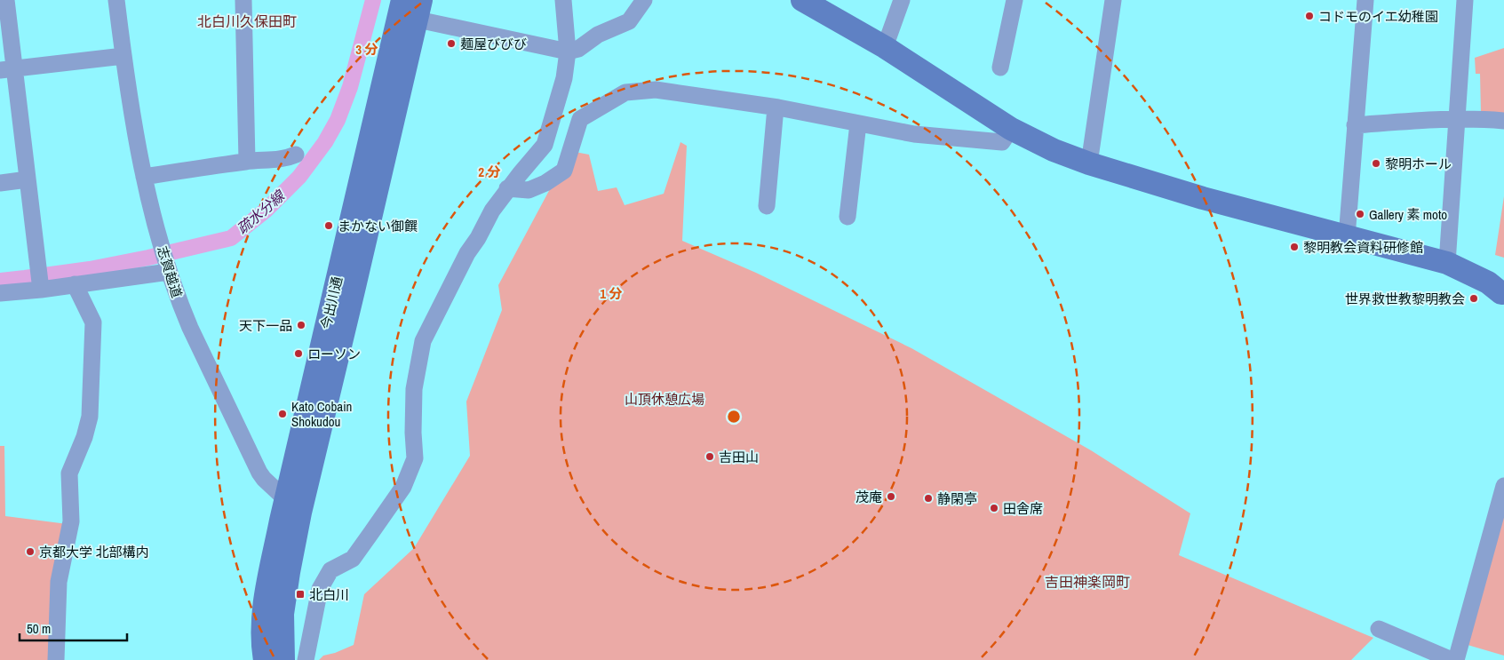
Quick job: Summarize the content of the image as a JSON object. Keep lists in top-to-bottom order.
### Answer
{
  "streets": {
    "main road": ["今出川通"],
    "street": ["志賀越道"]
  },
  "crossings": [
    ["志賀越道", "今出川通"]
  ],
  "districts": ["北白川久保田町", "吉田神楽岡町"],
  "water": ["疏水分線"],
  "parks": ["山頂休憩広場"],
  "places": {
    "other": [
      "コドモのイエ幼稚園",
      "麺屋びびび",
      "黎明ホール",
      "Gallery 素 moto",
      "まかない御饌",
      "黎明教会資料研修館",
      "世界救世教黎明教会",
      "天下一品",
      "ローソン",
      "Kato Cobain Shokudou",
      "吉田山",
      "茂庵",
      "静閑亭",
      "田舎席",
      "京都大学 北部構内"
    ],
    "transit": ["北白川"]
  },
  "scale_bar": "50 m",
  "rings": ["3 分", "2 分", "1 分"]
}
